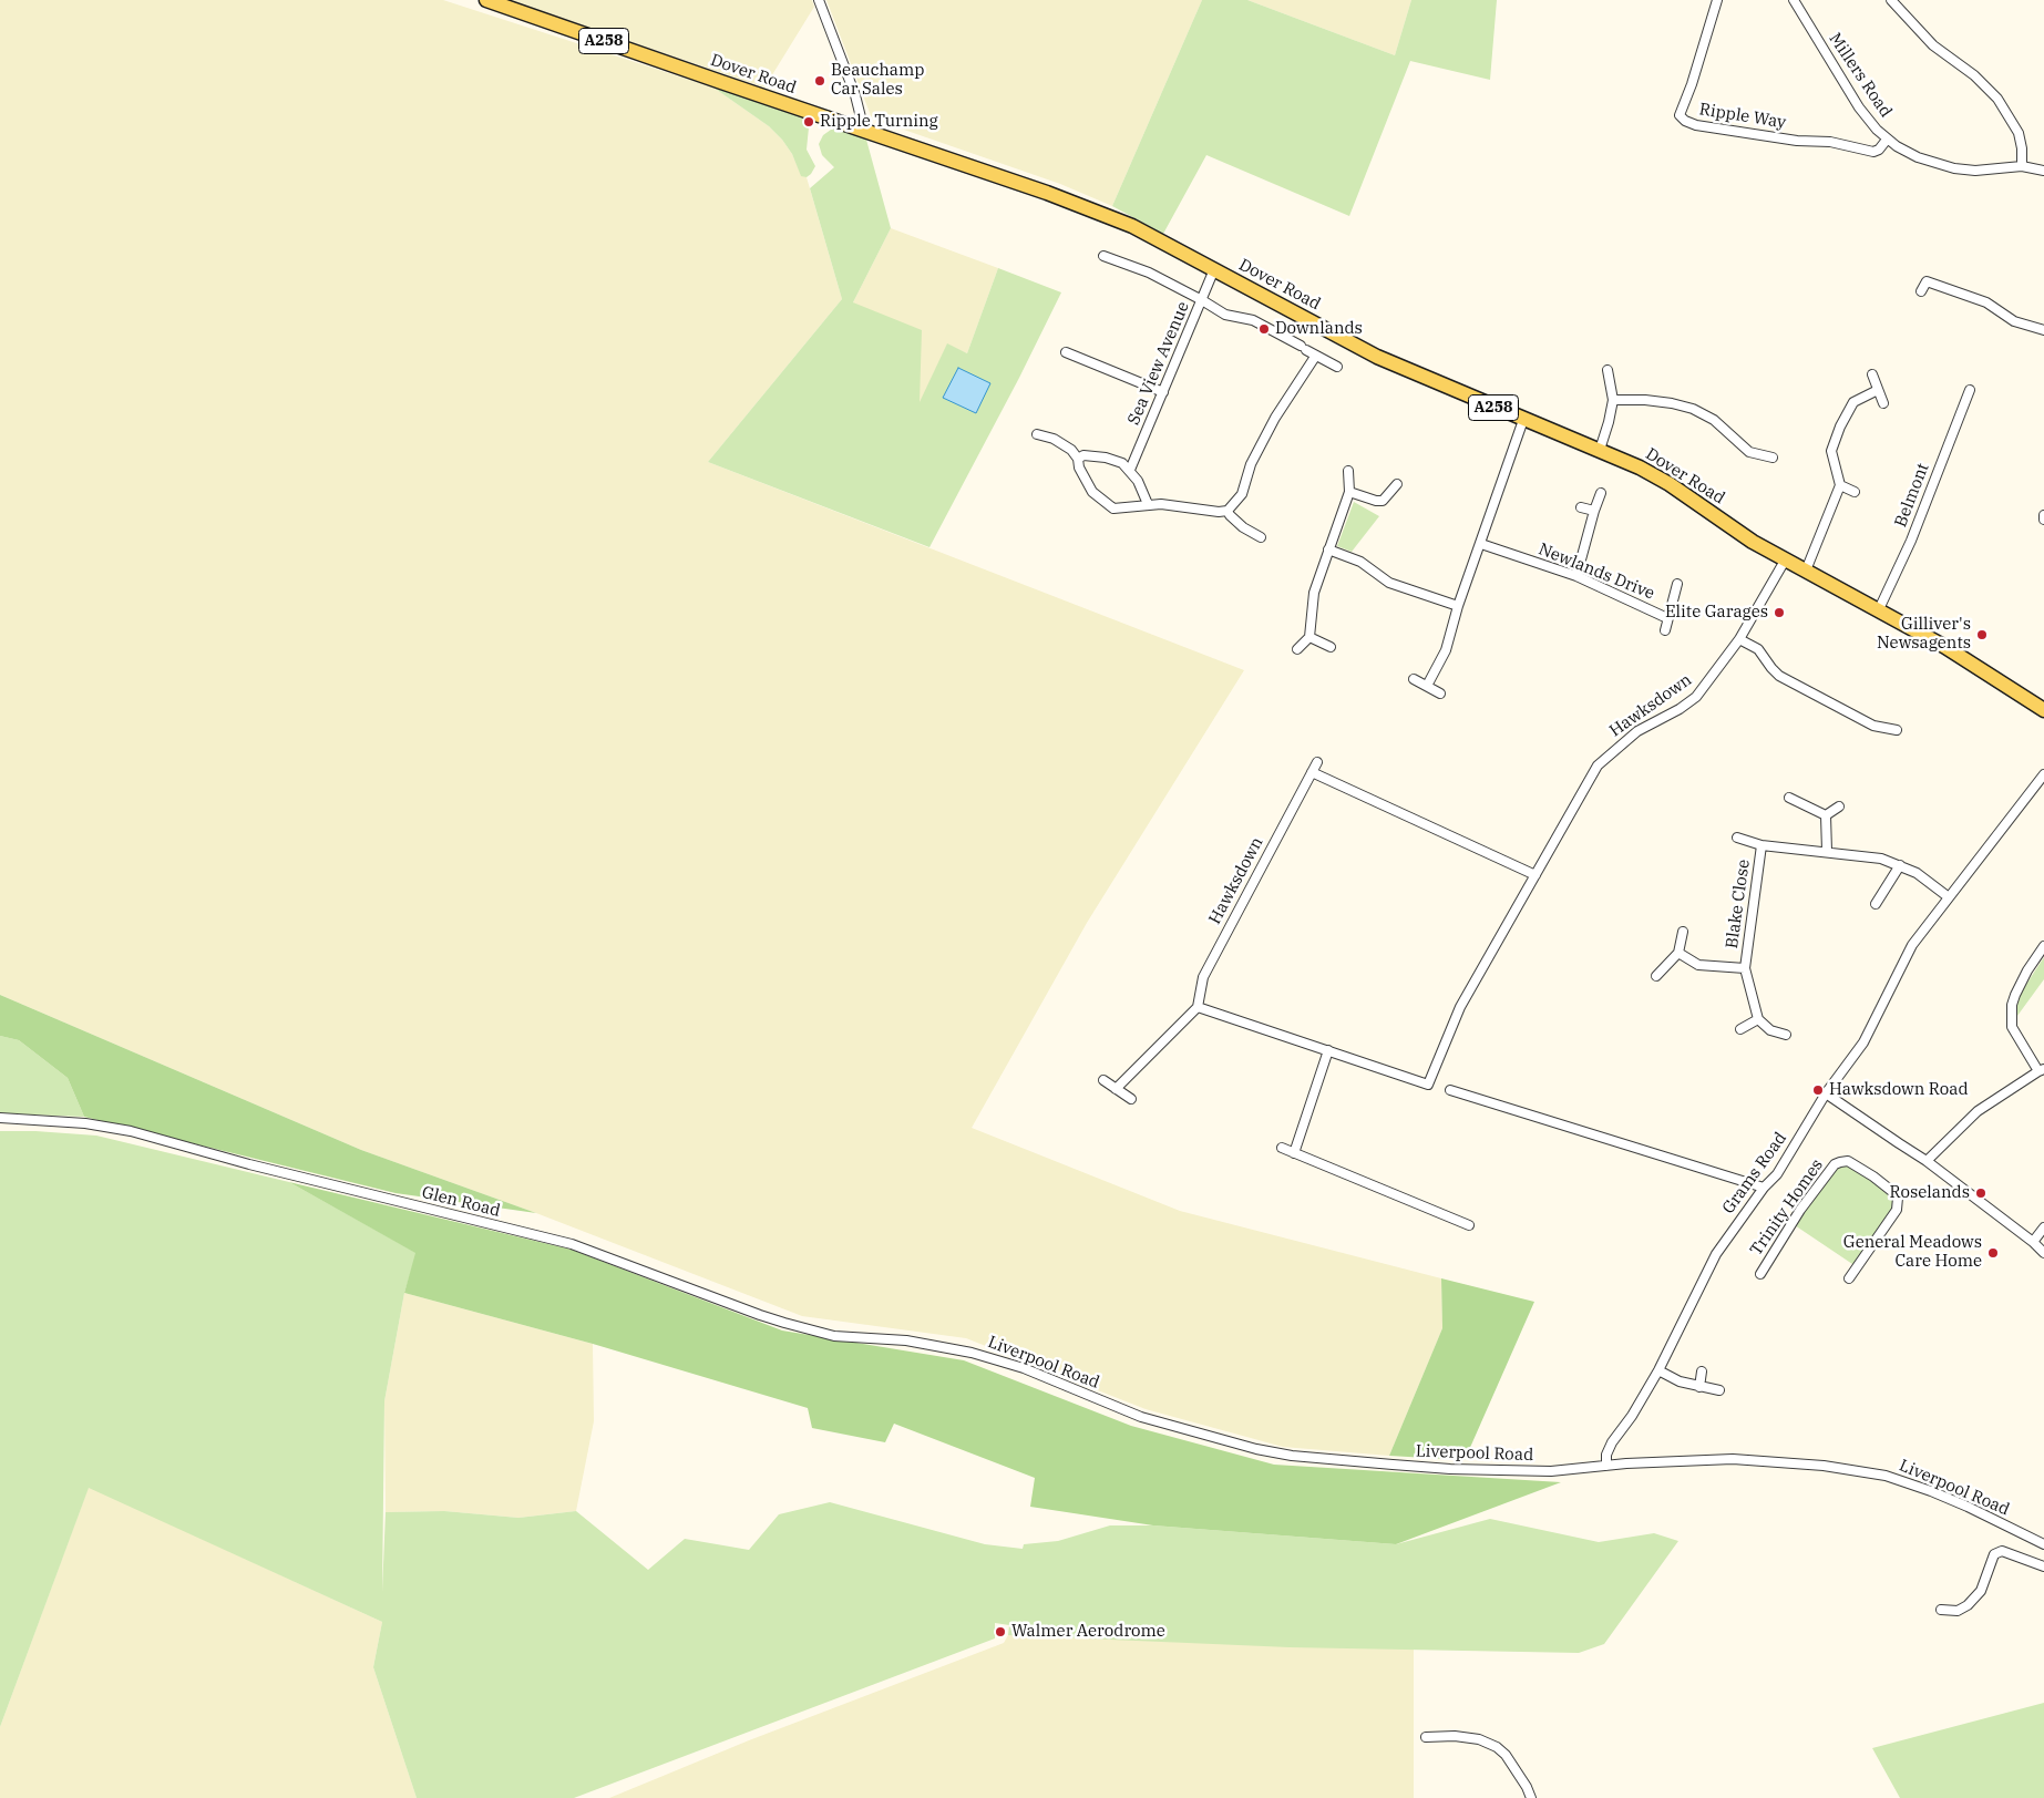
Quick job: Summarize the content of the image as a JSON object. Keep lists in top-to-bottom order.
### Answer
{
  "streets": {
    "main road": ["A258", "Dover Road"],
    "street": [
      "Millers Road",
      "Ripple Way",
      "Sea View Avenue",
      "Belmont",
      "Newlands Drive",
      "Hawksdown",
      "Blake Close",
      "Grams Road",
      "Glen Road",
      "Trinity Homes",
      "Liverpool Road"
    ]
  },
  "crossings": [
    ["Dover Road", "Sea View Avenue"],
    ["Dover Road", "Belmont"],
    ["Dover Road", "Hawksdown"],
    ["Millers Road", "Ripple Way"],
    ["Blake Close", "Grams Road"],
    ["Grams Road", "Liverpool Road"],
    ["Glen Road", "Liverpool Road"]
  ],
  "places": [
    "Beauchamp Car Sales",
    "Ripple Turning",
    "Downlands",
    "Elite Garages",
    "Gilliver's Newsagents",
    "Hawksdown Road",
    "Roselands",
    "General Meadows Care Home",
    "Walmer Aerodrome"
  ]
}
